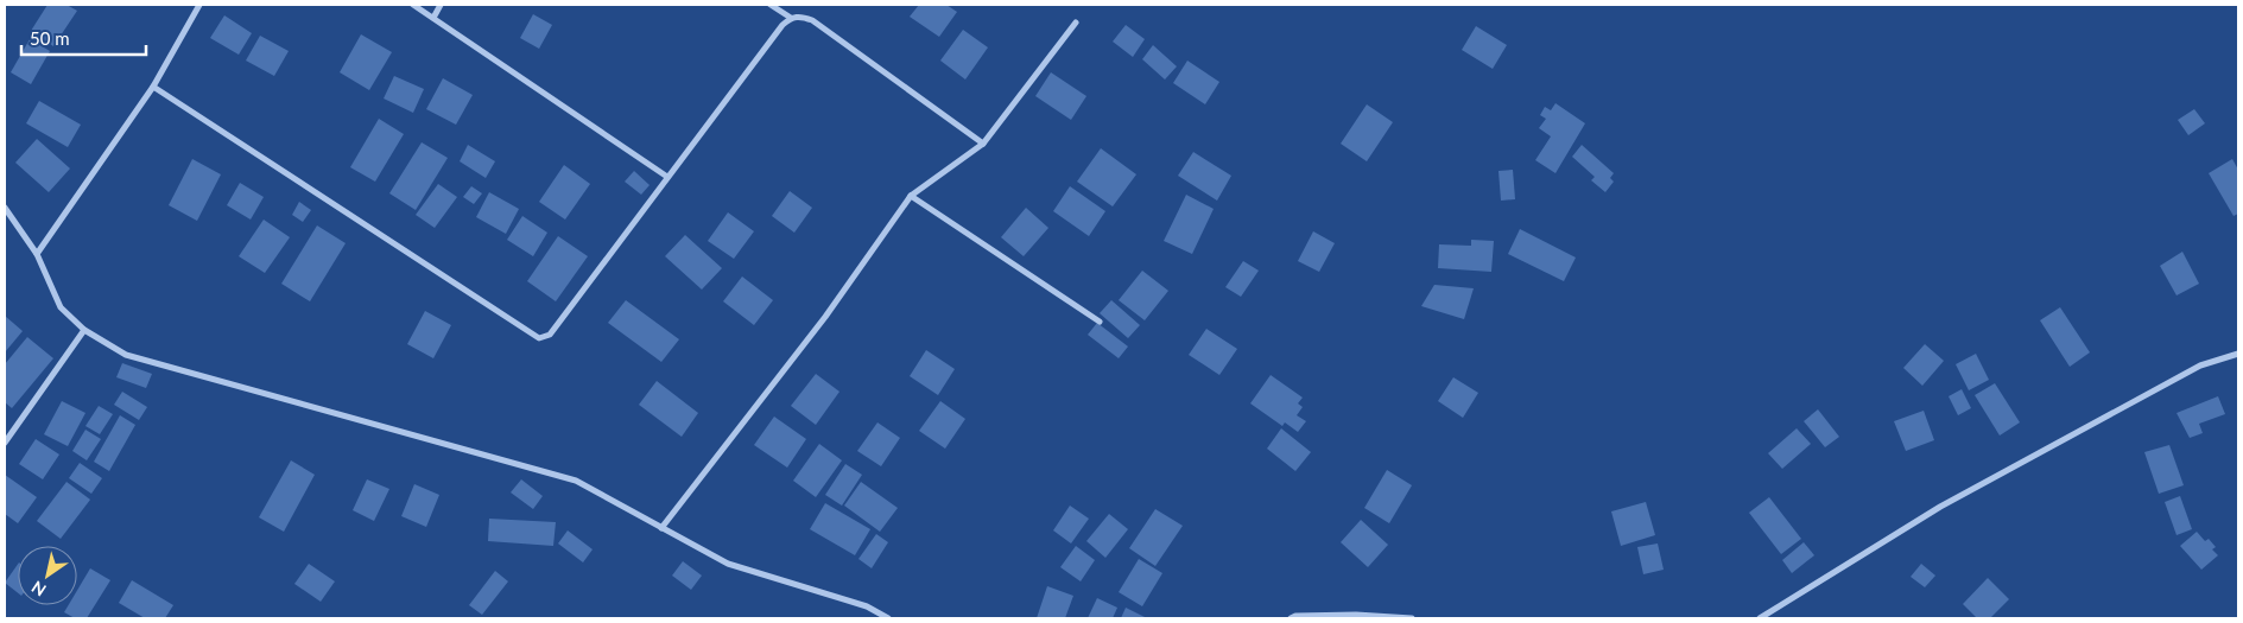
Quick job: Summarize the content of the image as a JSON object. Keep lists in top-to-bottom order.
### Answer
{
  "scale_bar": "50 m",
  "north": "bottom left"
}
